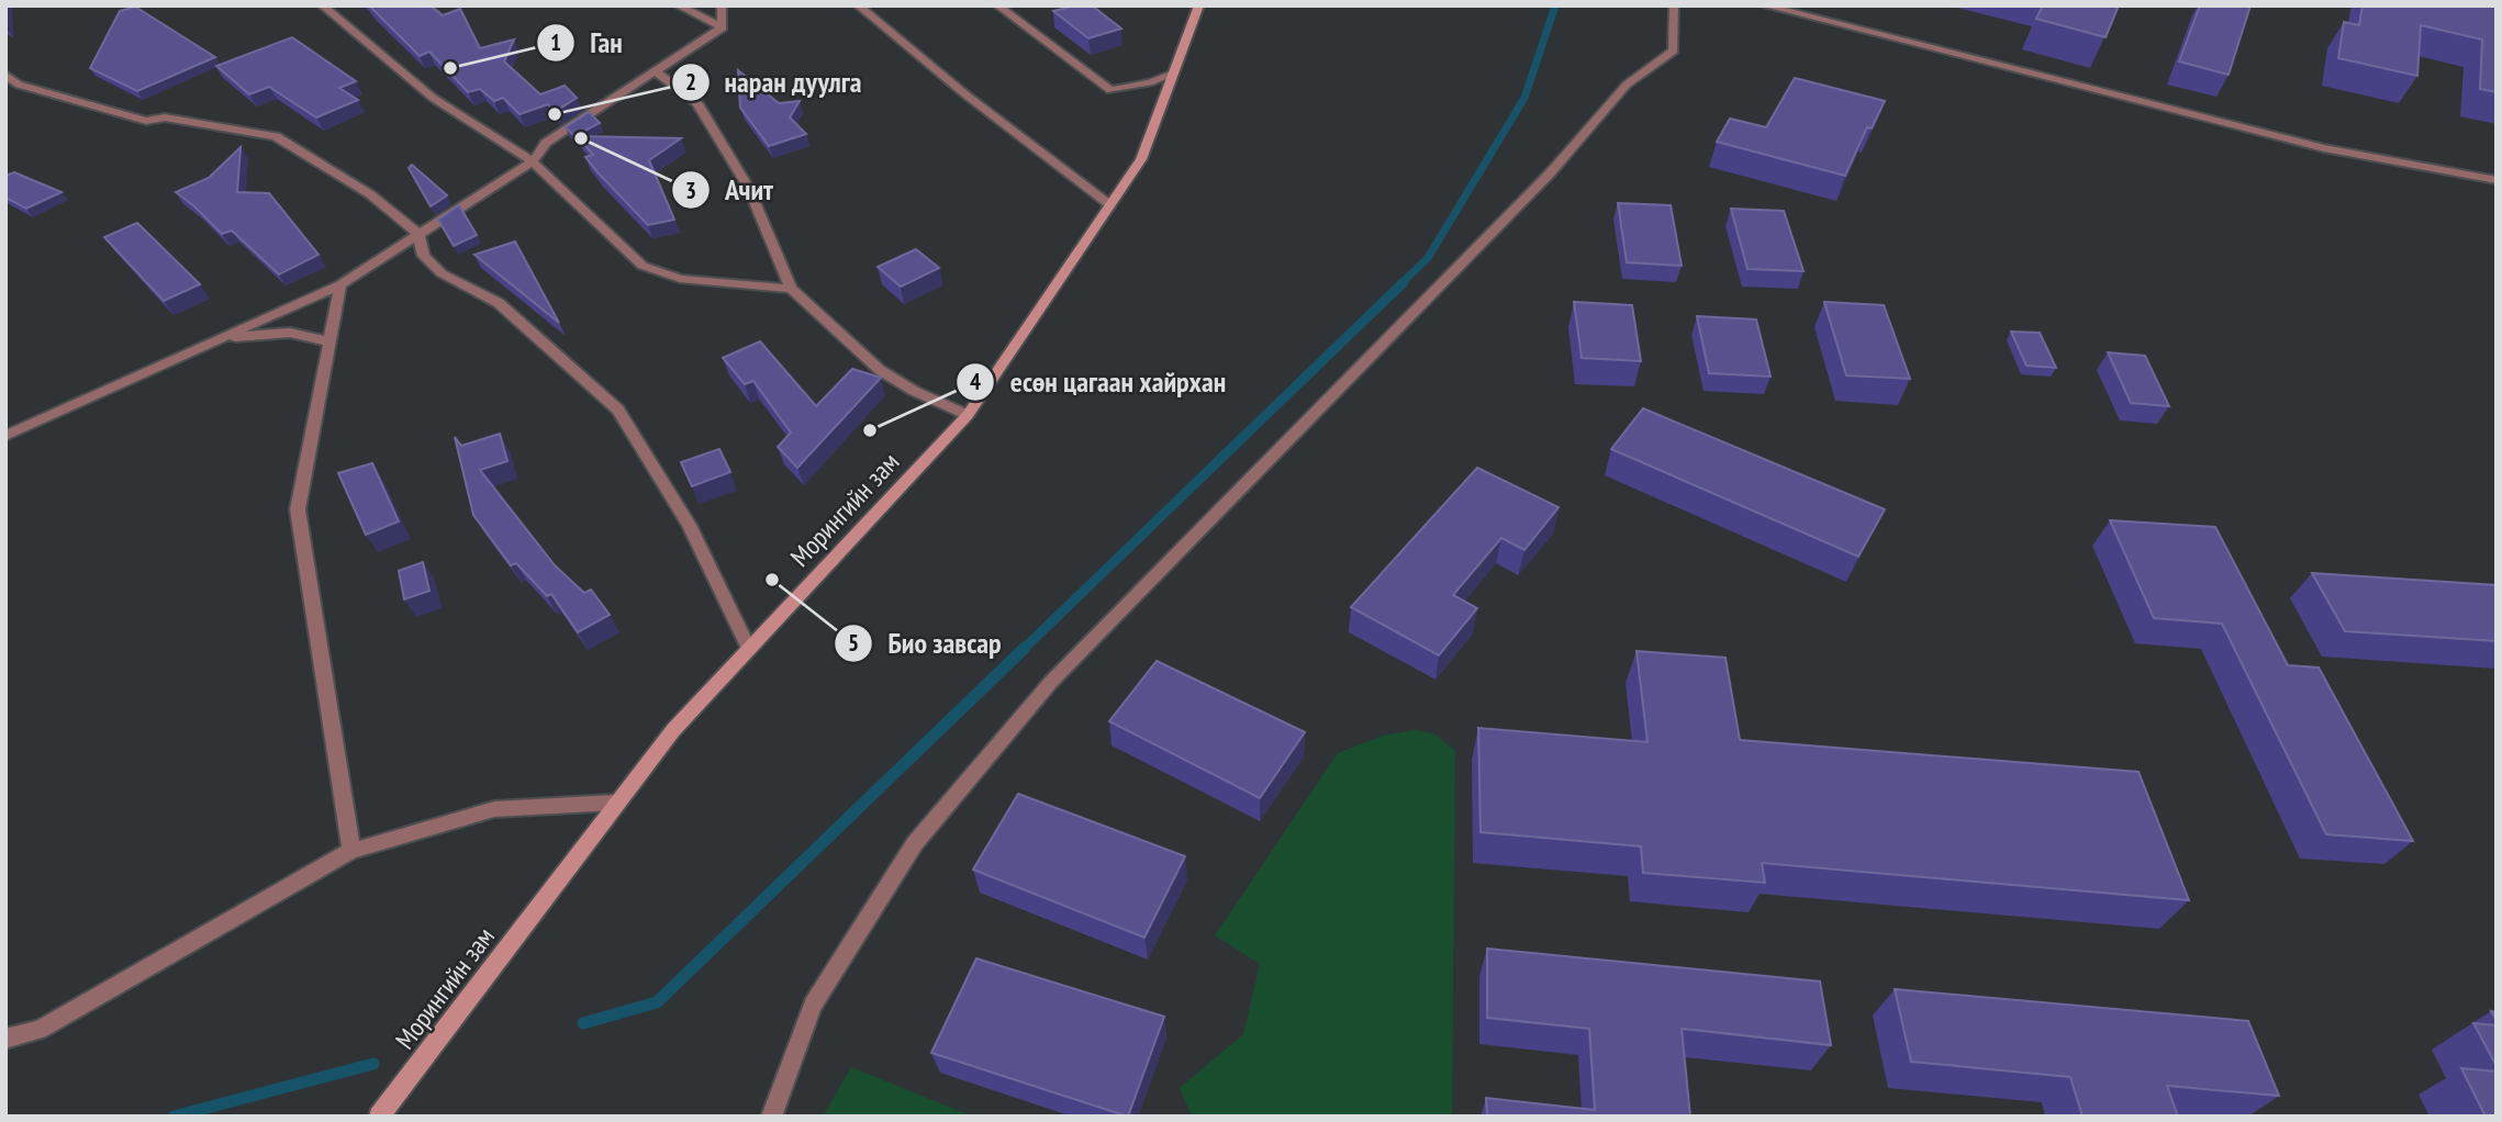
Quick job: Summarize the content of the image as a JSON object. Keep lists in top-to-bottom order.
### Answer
{
  "streets": {
    "main road": ["Морингийн зам"]
  },
  "places": [
    "Ган",
    "наран дуулга",
    "Ачит",
    "есөн цагаан хайрхан",
    "Био завсар"
  ]
}
